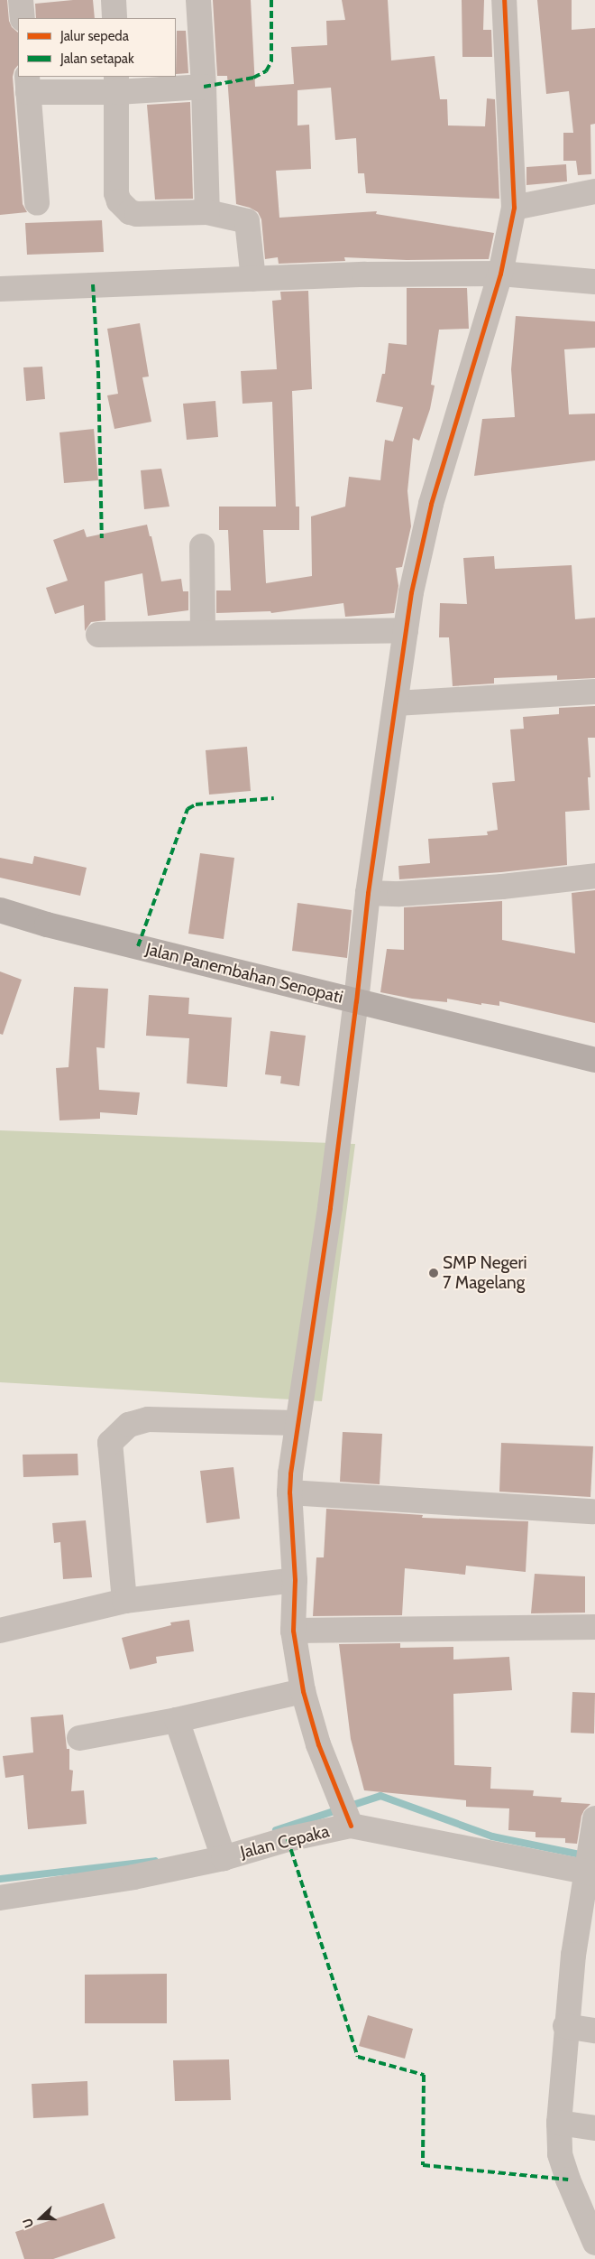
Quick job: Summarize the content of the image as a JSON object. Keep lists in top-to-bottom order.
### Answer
{
  "streets": {
    "main road": ["Jalan Panembahan Senopati"],
    "street": ["Jalan Cepaka"]
  },
  "places": ["SMP Negeri 7 Magelang"],
  "legend": ["Jalur sepeda", "Jalan setapak"],
  "north": "left"
}
